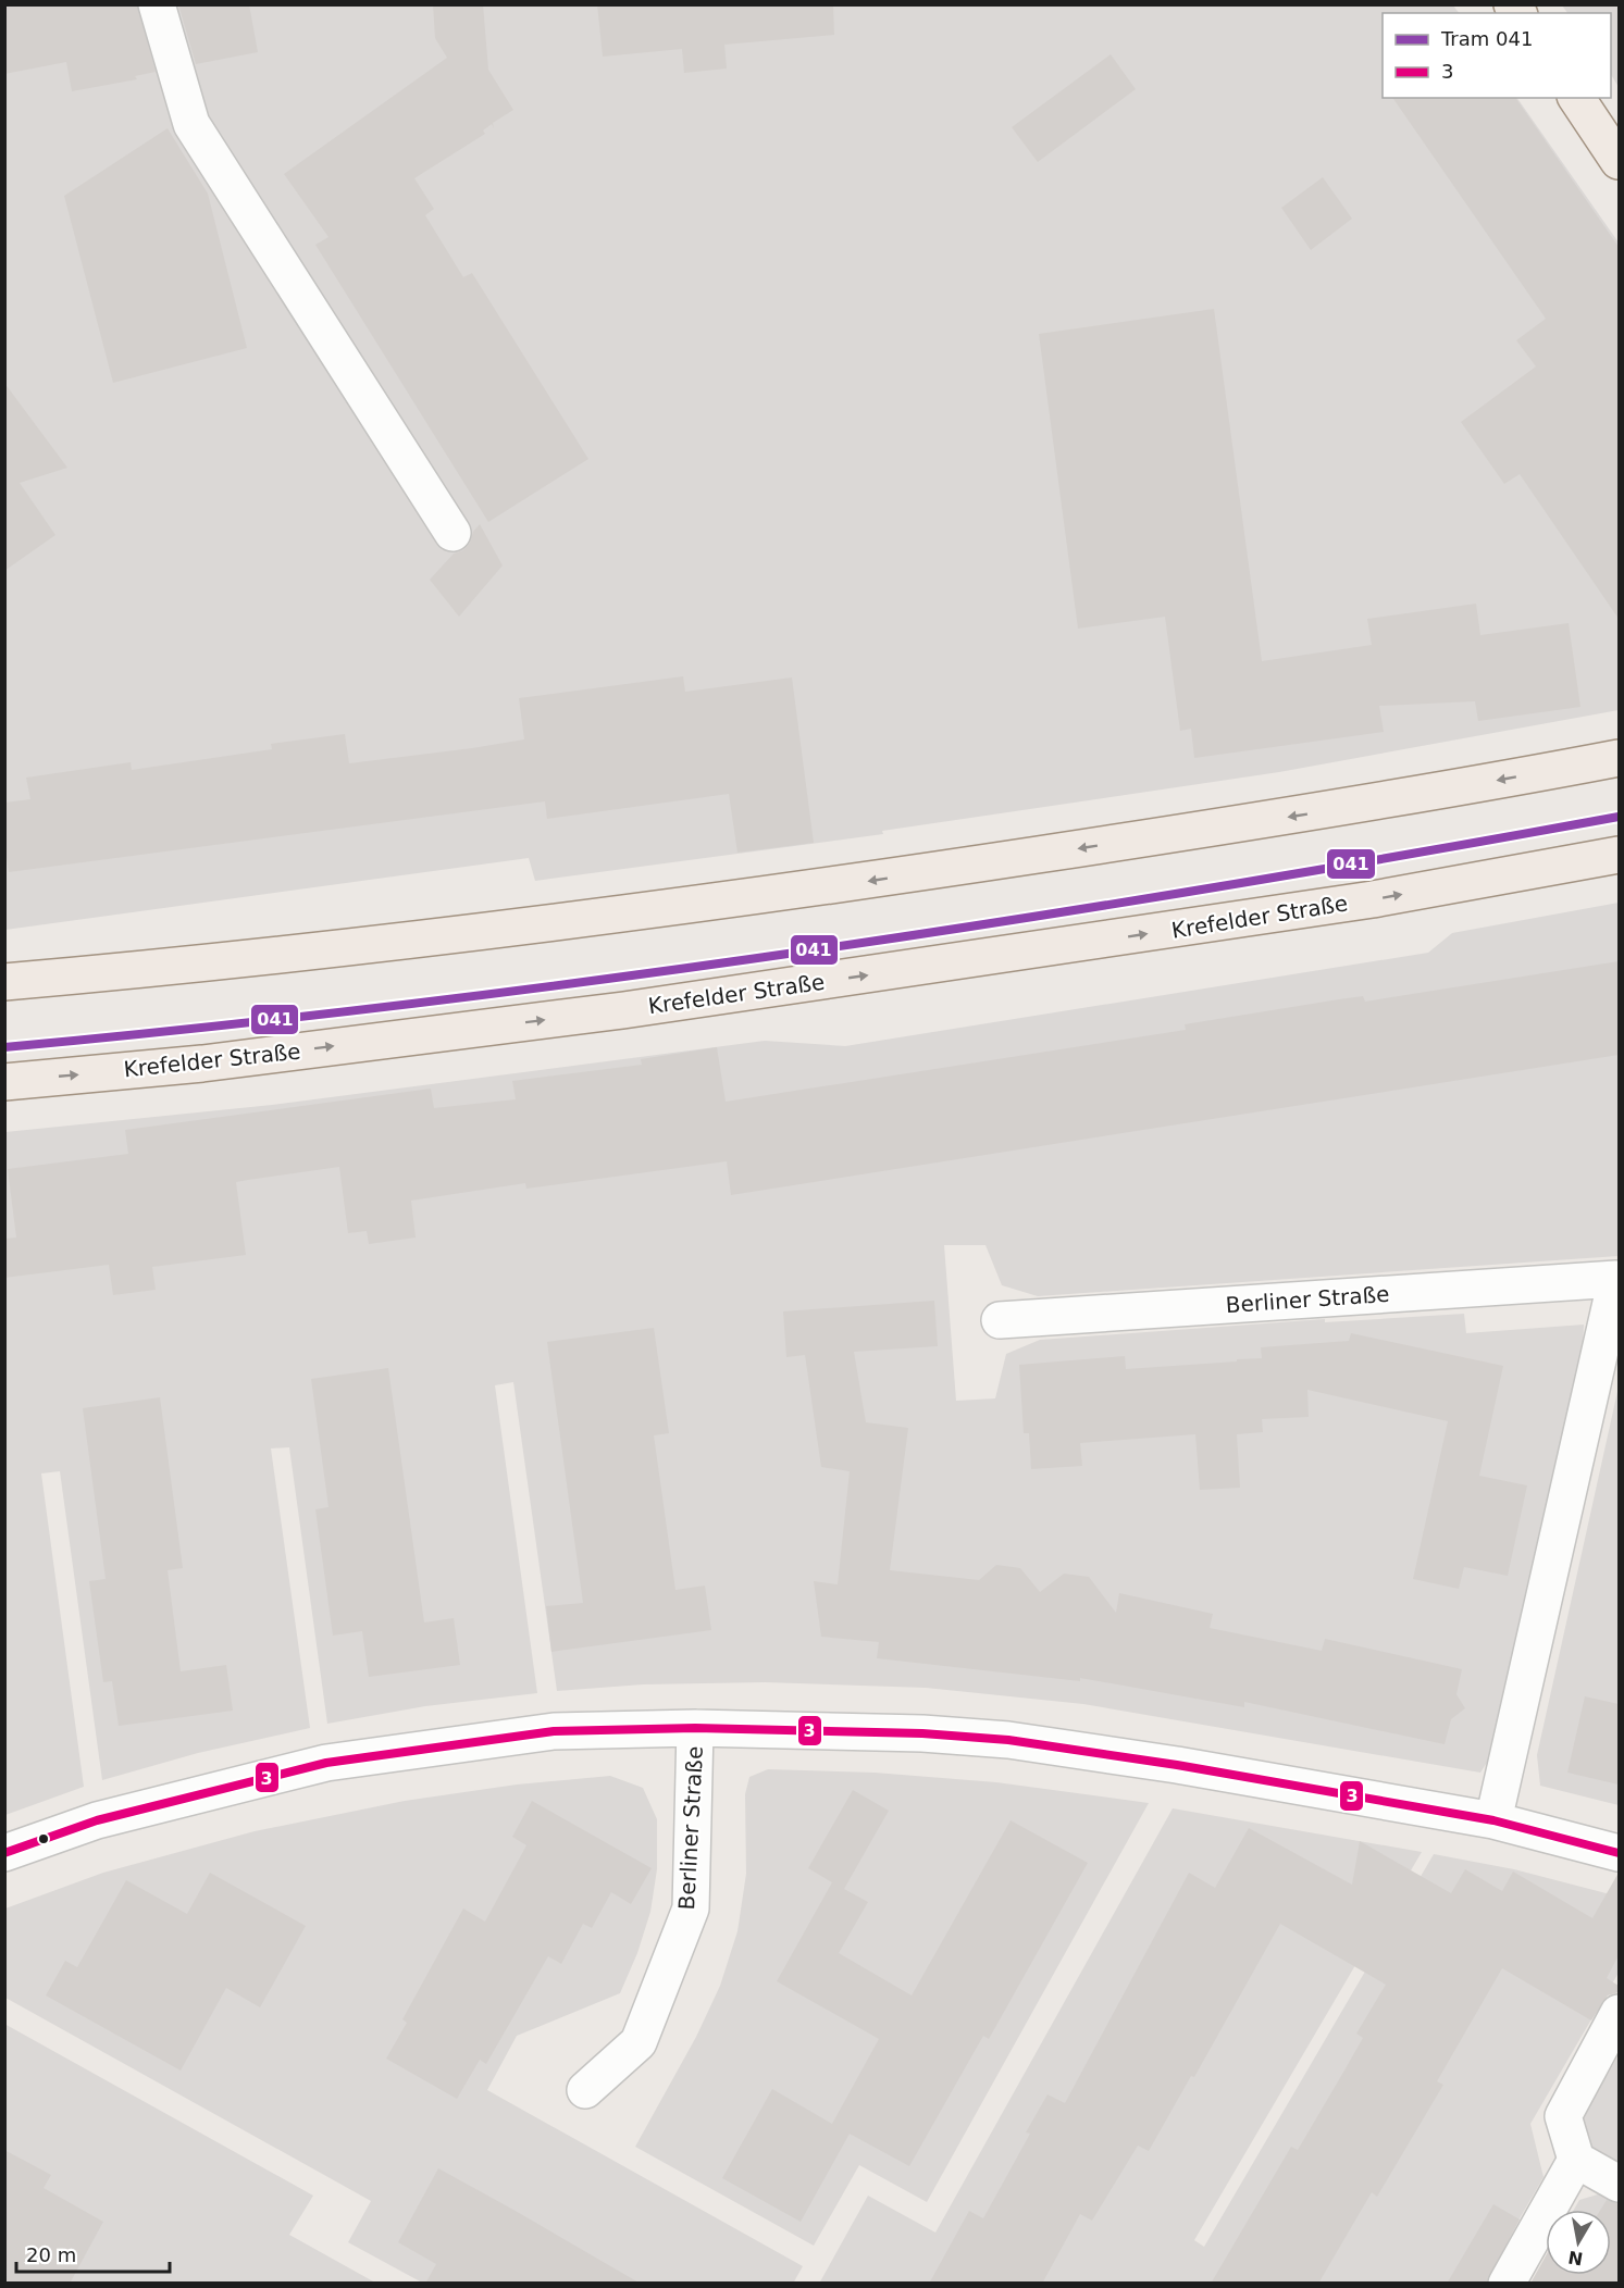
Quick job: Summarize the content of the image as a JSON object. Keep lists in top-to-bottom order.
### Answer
{
  "streets": {
    "main road": ["Krefelder Straße"],
    "street": ["Berliner Straße"]
  },
  "lines": ["tram line 041", "transit line 3"],
  "legend": ["Tram 041", "3"],
  "scale_bar": "20 m",
  "north": "bottom"
}
